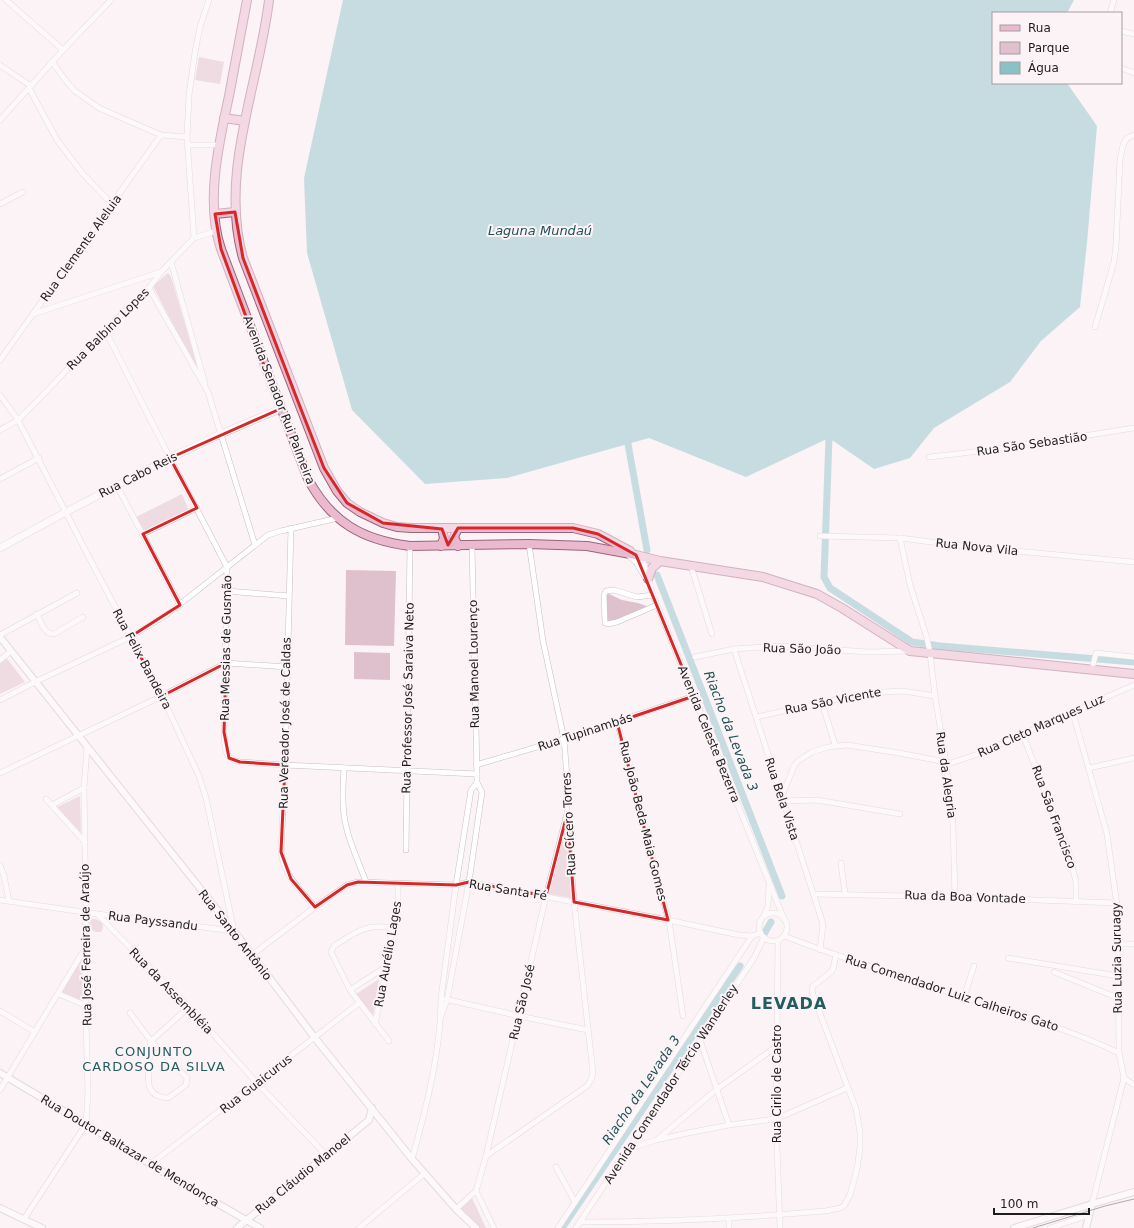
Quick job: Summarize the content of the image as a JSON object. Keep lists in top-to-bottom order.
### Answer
{
  "streets": {
    "main road": ["Avenida Senador Rui Palmeira", "Rua Cabo Reis"],
    "street": [
      "Rua Clemente Aleluia",
      "Rua Balbino Lopes",
      "Rua São Sebastião",
      "Rua Nova Vila",
      "Rua Messias de Gusmão",
      "Rua São João",
      "Rua Felix Bandeira",
      "Rua Manoel Lourenço",
      "Rua Professor José Saraiva Neto",
      "Rua São Vicente",
      "Rua Vereador José de Caldas",
      "Rua Cleto Marques Luz",
      "Rua Tupinambás",
      "Avenida Celeste Bezerra",
      "Rua da Alegria",
      "Rua Bela Vista",
      "Rua São Francisco",
      "Rua João Beda Maia Gomes",
      "Rua Cícero Torres",
      "Rua Santa Fé",
      "Rua da Boa Vontade",
      "Rua Payssandu",
      "Rua Santo Antônio",
      "Rua José Ferreira de Araújo",
      "Rua Aurélio Lages",
      "Rua Luzia Suruagy",
      "Rua da Assembléia",
      "Rua Comendador Luiz Calheiros Gato",
      "Rua São José",
      "Rua Guaicurus",
      "Avenida Comendador Tércio Wanderley",
      "Rua Cirilo de Castro",
      "Rua Doutor Baltazar de Mendonça",
      "Rua Cláudio Manoel"
    ]
  },
  "crossings": [
    ["Rua Balbino Lopes", "Avenida Senador Rui Palmeira"],
    ["Rua Balbino Lopes", "Rua Messias de Gusmão"],
    ["Rua Balbino Lopes", "Rua Felix Bandeira"],
    ["Avenida Senador Rui Palmeira", "Rua Cabo Reis"],
    ["Avenida Senador Rui Palmeira", "Rua São João"],
    ["Avenida Senador Rui Palmeira", "Rua Manoel Lourenço"],
    ["Avenida Senador Rui Palmeira", "Rua Professor José Saraiva Neto"],
    ["Avenida Senador Rui Palmeira", "Avenida Celeste Bezerra"],
    ["Avenida Senador Rui Palmeira", "Rua da Alegria"],
    ["Avenida Senador Rui Palmeira", "Rua Cícero Torres"],
    ["Rua Cabo Reis", "Rua Messias de Gusmão"],
    ["Rua Cabo Reis", "Rua Felix Bandeira"],
    ["Rua Nova Vila", "Rua da Alegria"],
    ["Rua Messias de Gusmão", "Rua Vereador José de Caldas"],
    ["Rua São João", "Rua Bela Vista"],
    ["Rua Felix Bandeira", "Rua Payssandu"],
    ["Rua Felix Bandeira", "Rua Santo Antônio"],
    ["Rua Manoel Lourenço", "Rua Tupinambás"],
    ["Rua Manoel Lourenço", "Rua Santa Fé"],
    ["Rua Manoel Lourenço", "Rua Santo Antônio"],
    ["Rua São Vicente", "Rua da Alegria"],
    ["Rua São Vicente", "Rua Bela Vista"],
    ["Rua Vereador José de Caldas", "Rua Santa Fé"],
    ["Rua Cleto Marques Luz", "Rua da Alegria"],
    ["Rua Cleto Marques Luz", "Rua São Francisco"],
    ["Rua Cleto Marques Luz", "Rua Luzia Suruagy"],
    ["Rua Tupinambás", "Avenida Celeste Bezerra"],
    ["Rua Tupinambás", "Rua João Beda Maia Gomes"],
    ["Rua Tupinambás", "Rua Cícero Torres"],
    ["Avenida Celeste Bezerra", "Rua Santa Fé"],
    ["Avenida Celeste Bezerra", "Rua Comendador Luiz Calheiros Gato"],
    ["Avenida Celeste Bezerra", "Avenida Comendador Tércio Wanderley"],
    ["Avenida Celeste Bezerra", "Rua Cirilo de Castro"],
    ["Rua da Alegria", "Rua da Boa Vontade"],
    ["Rua Bela Vista", "Rua da Boa Vontade"],
    ["Rua Bela Vista", "Rua Comendador Luiz Calheiros Gato"],
    ["Rua São Francisco", "Rua da Boa Vontade"],
    ["Rua João Beda Maia Gomes", "Rua Santa Fé"],
    ["Rua Cícero Torres", "Rua Santa Fé"],
    ["Rua Cícero Torres", "Rua São José"],
    ["Rua Santa Fé", "Rua Santo Antônio"],
    ["Rua Santa Fé", "Rua Aurélio Lages"],
    ["Rua Santa Fé", "Rua Comendador Luiz Calheiros Gato"],
    ["Rua Santa Fé", "Rua São José"],
    ["Rua Santa Fé", "Avenida Comendador Tércio Wanderley"],
    ["Rua Santa Fé", "Rua Cirilo de Castro"],
    ["Rua da Boa Vontade", "Rua Luzia Suruagy"],
    ["Rua Payssandu", "Rua Santo Antônio"],
    ["Rua Payssandu", "Rua José Ferreira de Araújo"],
    ["Rua Payssandu", "Rua da Assembléia"],
    ["Rua Santo Antônio", "Rua José Ferreira de Araújo"],
    ["Rua Santo Antônio", "Rua Guaicurus"],
    ["Rua José Ferreira de Araújo", "Rua Doutor Baltazar de Mendonça"],
    ["Rua Luzia Suruagy", "Rua Comendador Luiz Calheiros Gato"],
    ["Rua da Assembléia", "Rua Guaicurus"],
    ["Rua da Assembléia", "Rua Cláudio Manoel"],
    ["Rua Comendador Luiz Calheiros Gato", "Avenida Comendador Tércio Wanderley"],
    ["Rua Comendador Luiz Calheiros Gato", "Rua Cirilo de Castro"],
    ["Rua Guaicurus", "Rua Doutor Baltazar de Mendonça"],
    ["Avenida Comendador Tércio Wanderley", "Rua Cirilo de Castro"],
    ["Rua Doutor Baltazar de Mendonça", "Rua Cláudio Manoel"]
  ],
  "districts": ["LEVADA", "CONJUNTO CARDOSO DA SILVA"],
  "water": ["Laguna Mundaú", "Riacho da Levada 3"],
  "legend": ["Rua", "Parque", "Água"],
  "scale_bar": "100 m"
}
